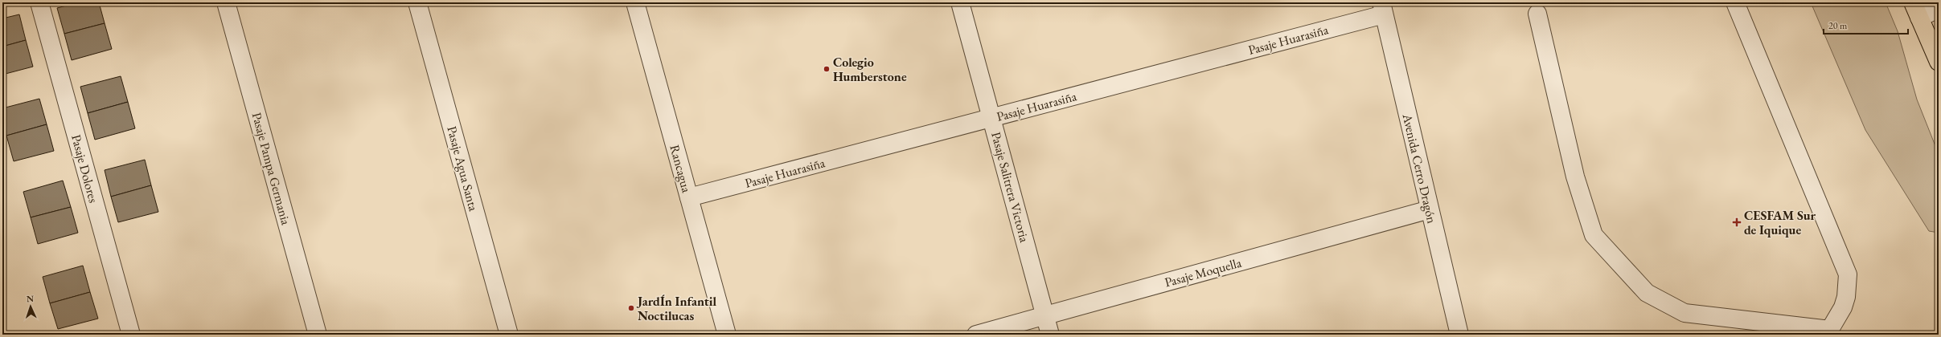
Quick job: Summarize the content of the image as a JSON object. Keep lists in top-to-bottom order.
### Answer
{
  "streets": {
    "street": [
      "Pasaje Huarasiña",
      "Pasaje Dolores",
      "Pasaje Pampa Germania",
      "Pasaje Agua Santa",
      "Rancagua",
      "Avenida Cerro Dragón",
      "Pasaje Salitrera Victoria",
      "Pasaje Moquella"
    ]
  },
  "crossings": [
    ["Pasaje Huarasiña", "Rancagua"],
    ["Pasaje Huarasiña", "Avenida Cerro Dragón"],
    ["Pasaje Huarasiña", "Pasaje Salitrera Victoria"],
    ["Avenida Cerro Dragón", "Pasaje Moquella"],
    ["Pasaje Salitrera Victoria", "Pasaje Moquella"]
  ],
  "places": {
    "other": ["Colegio Humberstone", "JardÍn Infantil Noctilucas"],
    "health": ["CESFAM Sur de Iquique"]
  },
  "scale_bar": "20 m",
  "north": "top"
}
